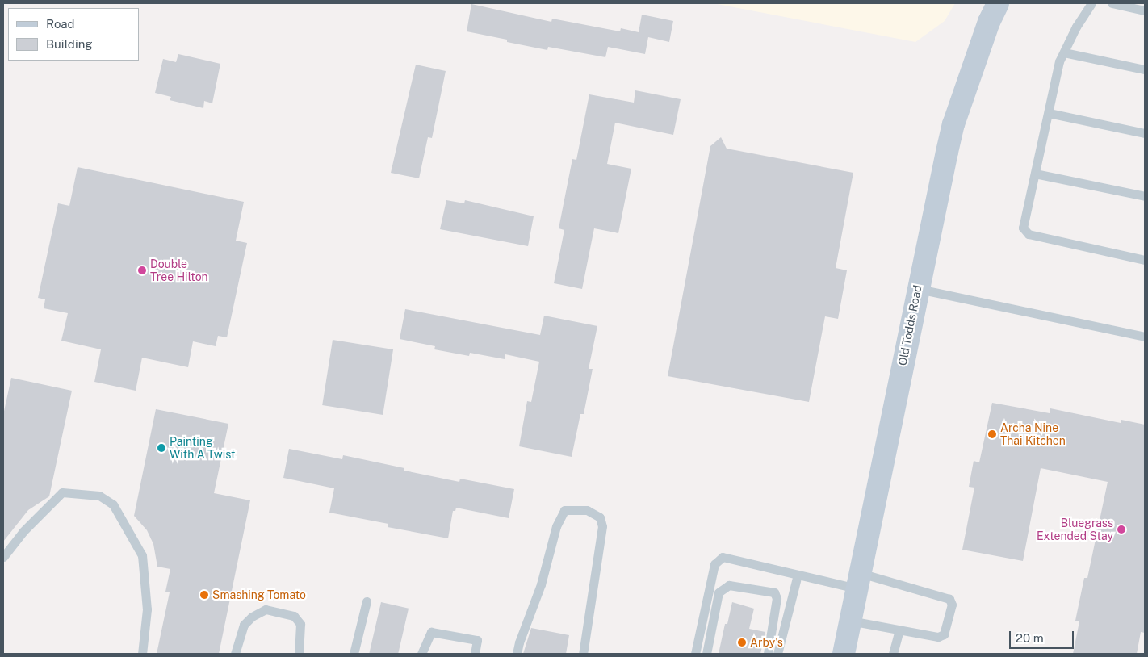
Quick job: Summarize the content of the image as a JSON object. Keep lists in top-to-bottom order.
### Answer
{
  "streets": {
    "main road": ["Old Todds Road"]
  },
  "places": [
    "Double Tree Hilton",
    "Archa Nine Thai Kitchen",
    "Painting With A Twist",
    "Bluegrass Extended Stay",
    "Smashing Tomato",
    "Arby's"
  ],
  "legend": ["Road", "Building"],
  "scale_bar": "20 m"
}
